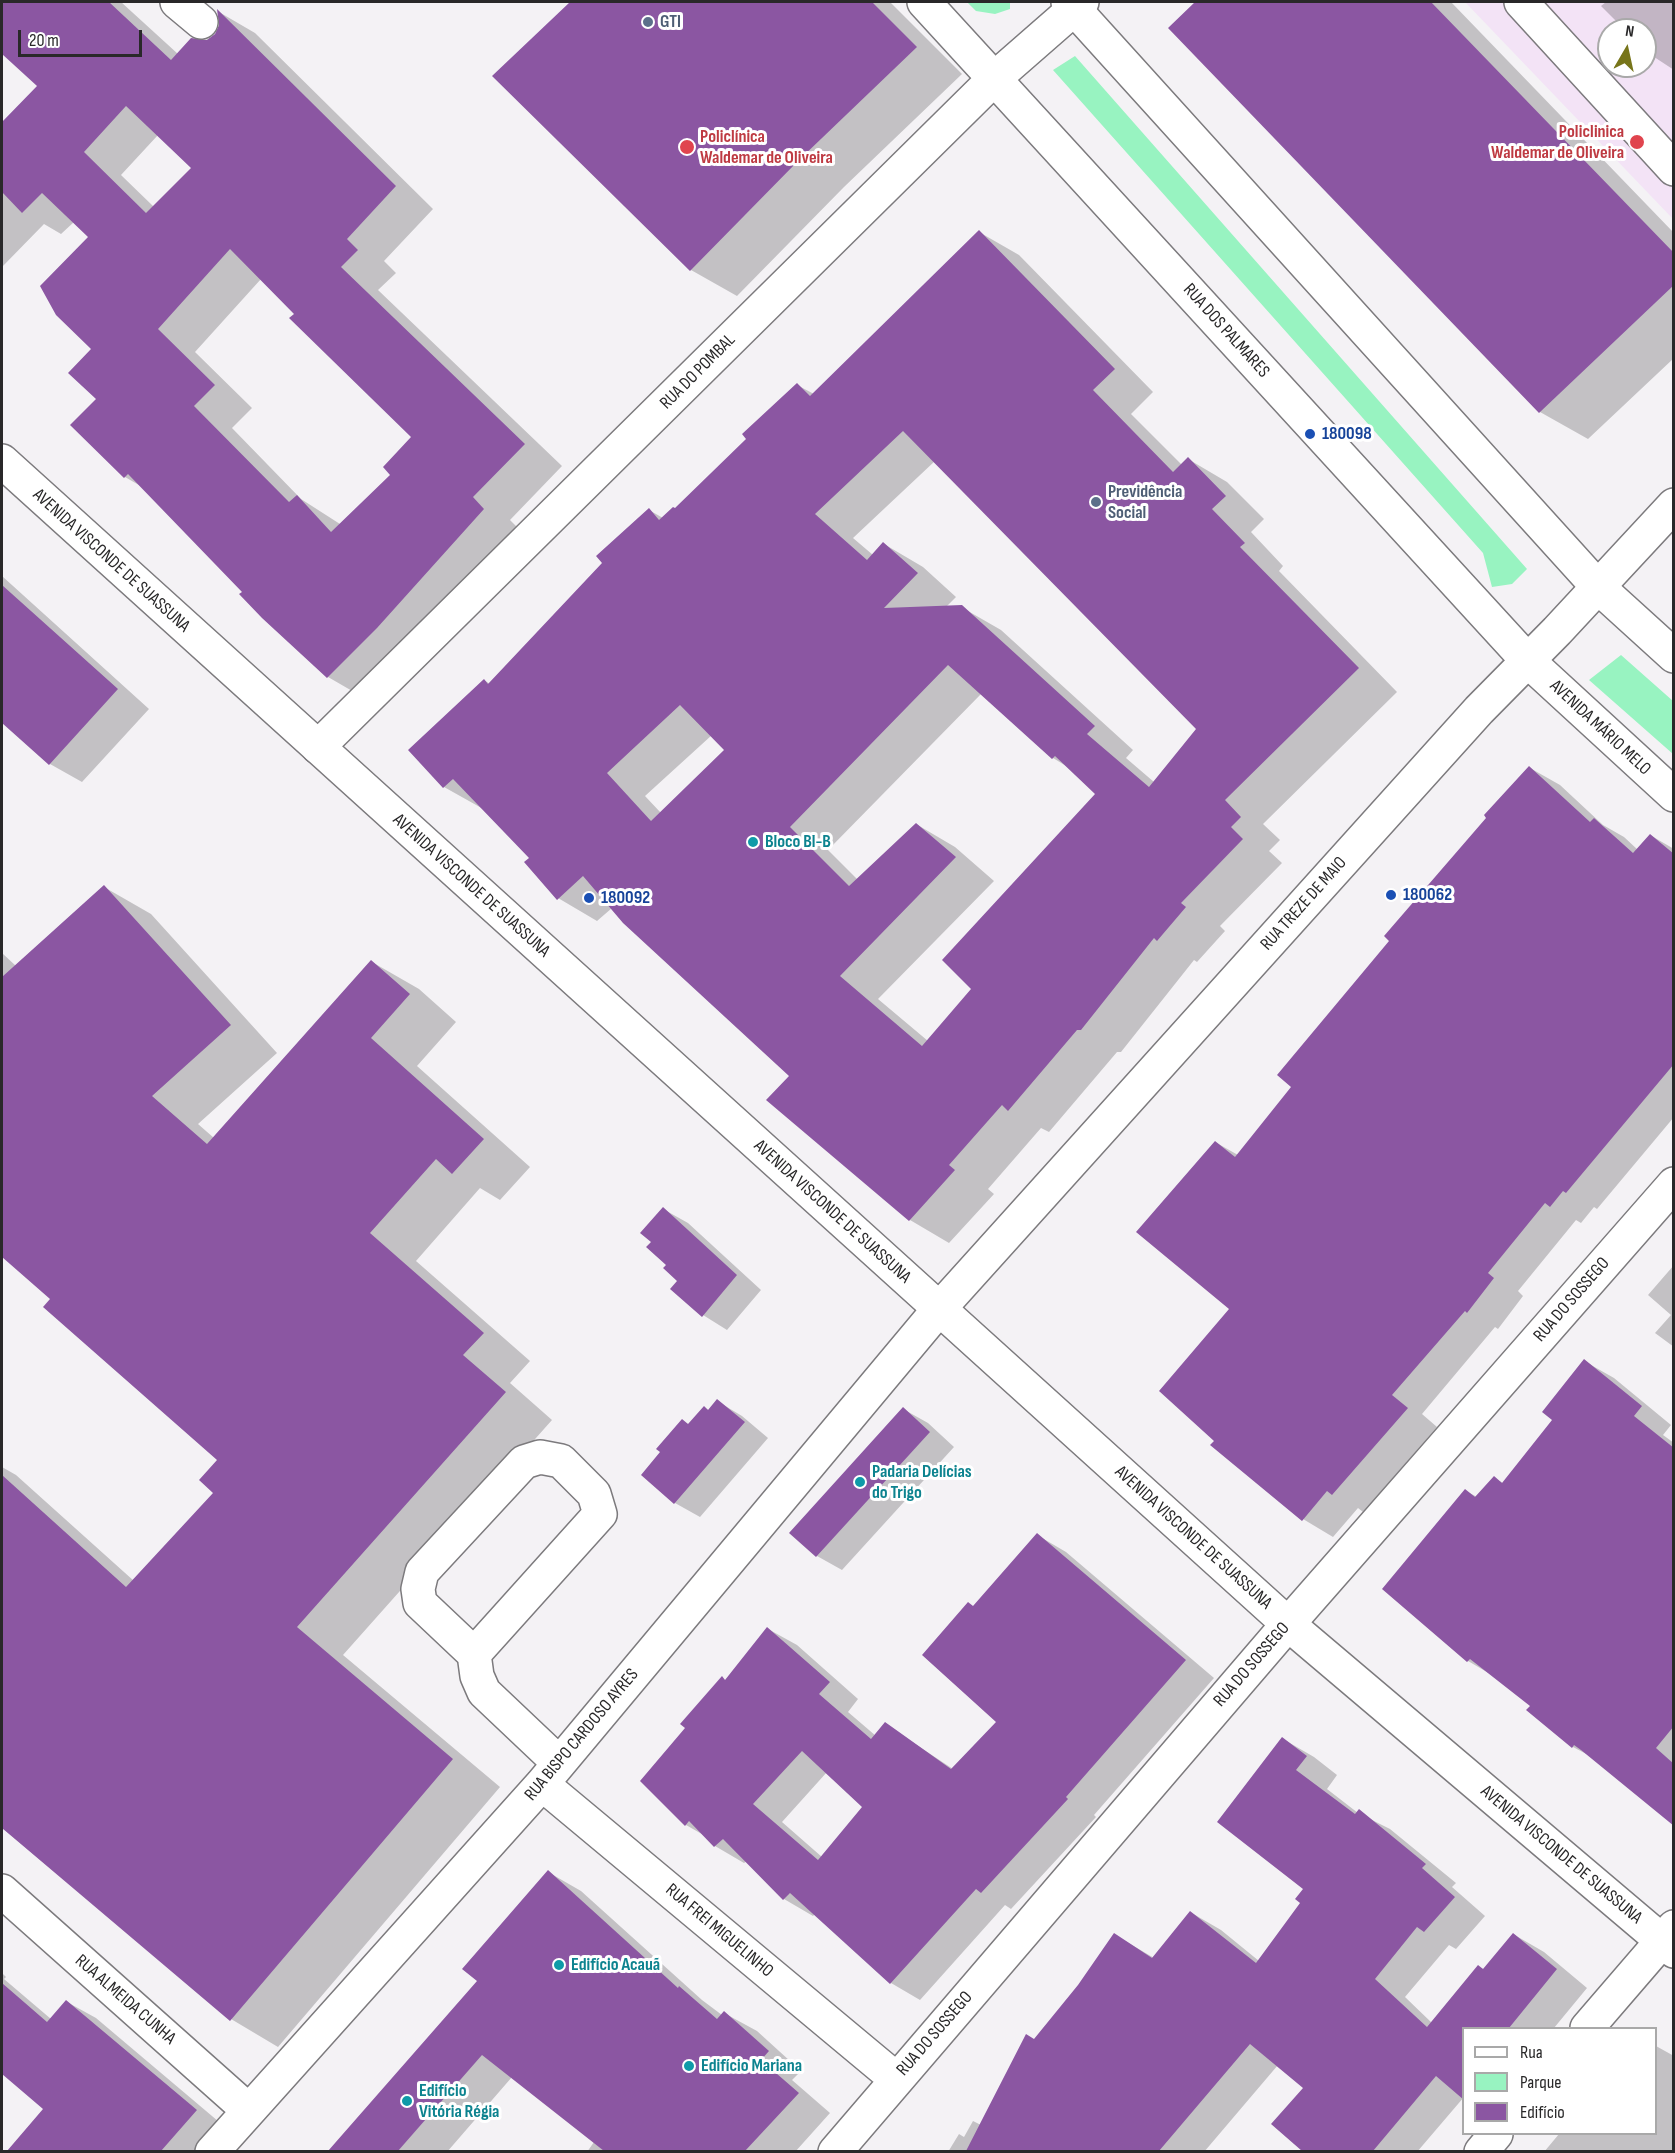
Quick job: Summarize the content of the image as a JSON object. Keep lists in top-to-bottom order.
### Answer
{
  "streets": {
    "street": [
      "RUA DOS PALMARES",
      "RUA DO POMBAL",
      "AVENIDA VISCONDE DE SUASSUNA",
      "AVENIDA MÁRIO MELO",
      "RUA TREZE DE MAIO",
      "RUA DO SOSSEGO",
      "RUA BISPO CARDOSO AYRES",
      "RUA FREI MIGUELINHO",
      "RUA ALMEIDA CUNHA"
    ]
  },
  "crossings": [
    ["RUA DOS PALMARES", "RUA DO POMBAL"],
    ["RUA DOS PALMARES", "AVENIDA MÁRIO MELO"],
    ["RUA DOS PALMARES", "RUA TREZE DE MAIO"],
    ["RUA DO POMBAL", "AVENIDA VISCONDE DE SUASSUNA"],
    ["AVENIDA VISCONDE DE SUASSUNA", "RUA TREZE DE MAIO"],
    ["AVENIDA VISCONDE DE SUASSUNA", "RUA DO SOSSEGO"],
    ["AVENIDA VISCONDE DE SUASSUNA", "RUA BISPO CARDOSO AYRES"],
    ["AVENIDA MÁRIO MELO", "RUA TREZE DE MAIO"],
    ["RUA TREZE DE MAIO", "RUA BISPO CARDOSO AYRES"],
    ["RUA DO SOSSEGO", "RUA FREI MIGUELINHO"],
    ["RUA BISPO CARDOSO AYRES", "RUA FREI MIGUELINHO"],
    ["RUA BISPO CARDOSO AYRES", "RUA ALMEIDA CUNHA"]
  ],
  "places": [
    "GTI",
    "Policlinica Waldemar de Oliveira",
    "Policlínica Waldemar de Oliveira",
    "180098",
    "Previdência Social",
    "Bloco Bl-B",
    "180062",
    "180092",
    "Padaria Delícias do Trigo",
    "Edifício Acauã",
    "Edifício Mariana",
    "Edifício Vitória Régia"
  ],
  "legend": ["Rua", "Parque", "Edifício"],
  "scale_bar": "20 m",
  "north": "top"
}
